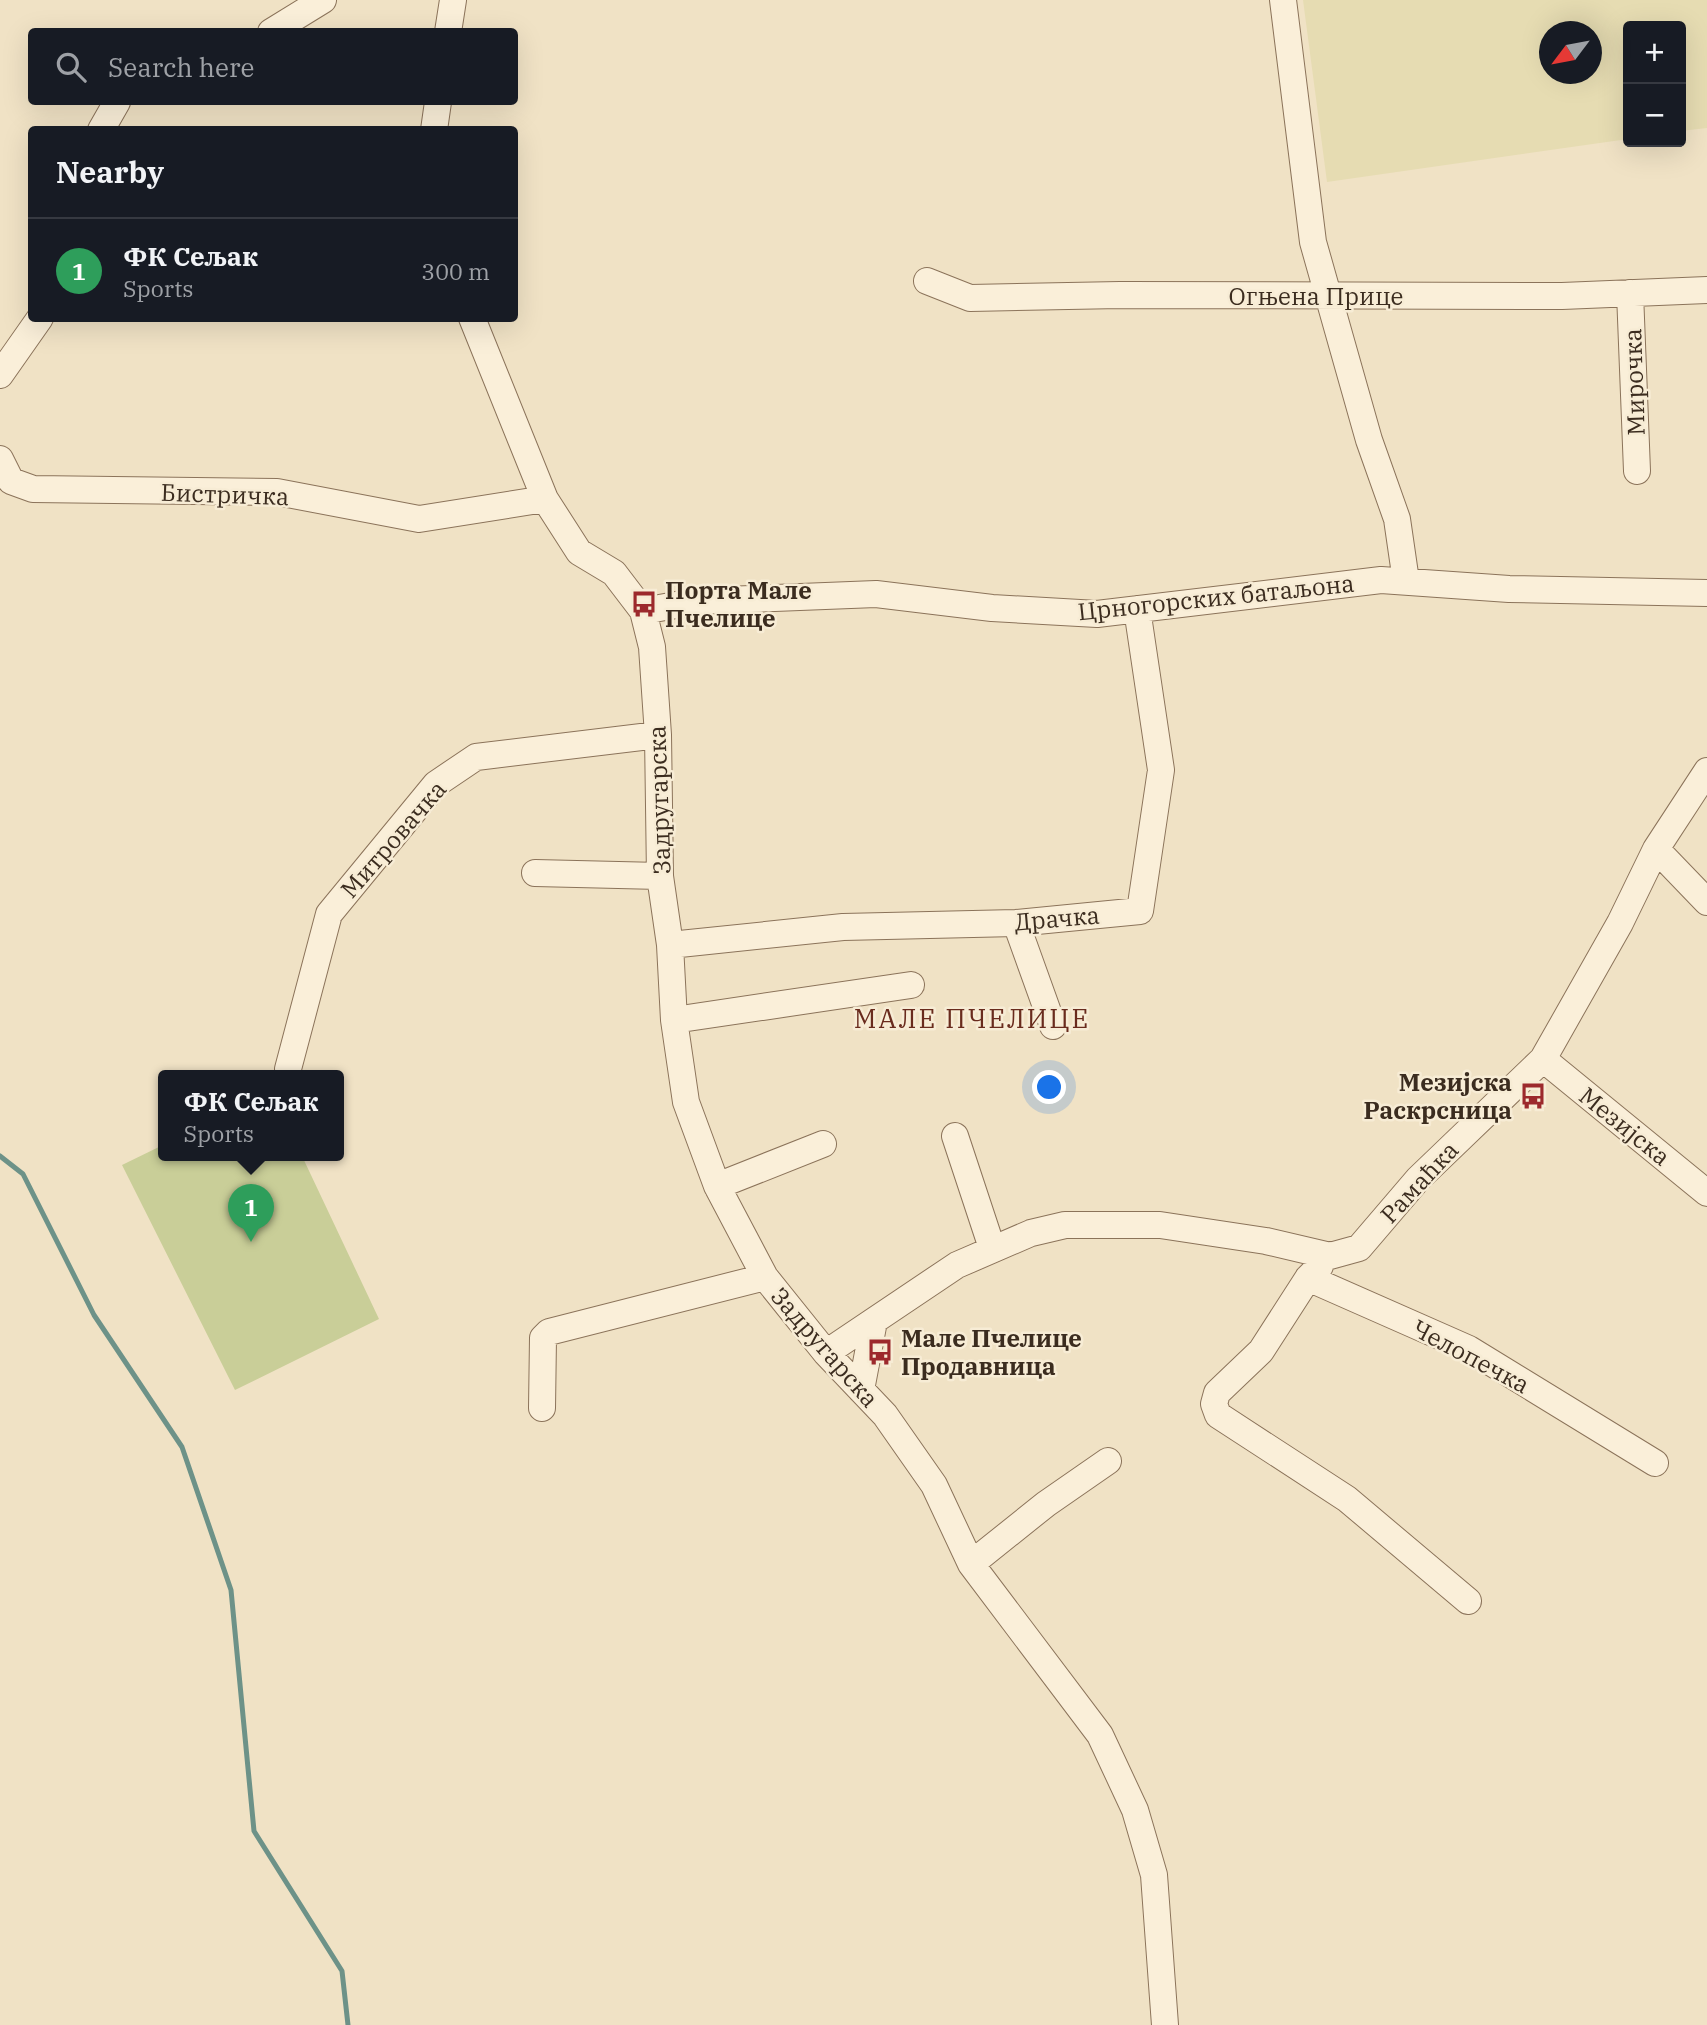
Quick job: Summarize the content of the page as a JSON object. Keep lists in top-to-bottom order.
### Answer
{
  "streets": {
    "street": [
      "Огњена Прице",
      "Мирочка",
      "Бистричка",
      "Црногорских батаљона",
      "Задругарска",
      "Митровачка",
      "Драчка",
      "Мезијска",
      "Рамаћка",
      "Челопечка"
    ]
  },
  "crossings": [
    ["Огњена Прице", "Мирочка"],
    ["Црногорских батаљона", "Задругарска"],
    ["Црногорских батаљона", "Драчка"],
    ["Задругарска", "Митровачка"],
    ["Задругарска", "Драчка"],
    ["Мезијска", "Рамаћка"]
  ],
  "districts": ["МАЛЕ ПЧЕЛИЦЕ"],
  "places": {
    "bus stop": ["Порта Мале Пчелице", "Мезијска Раскрсница", "Мале Пчелице Продавница"]
  },
  "north": "bottom left",
  "page": {
    "map_buttons": ["+", "−"],
    "search": "Search here",
    "heading": "Nearby",
    "list": [
      {
        "mark": "1",
        "name": "ФК Сељак",
        "note": "Sports",
        "value": "300 m"
      }
    ],
    "popup": ["ФК Сељак", "Sports"],
    "pins": "1"
  }
}
